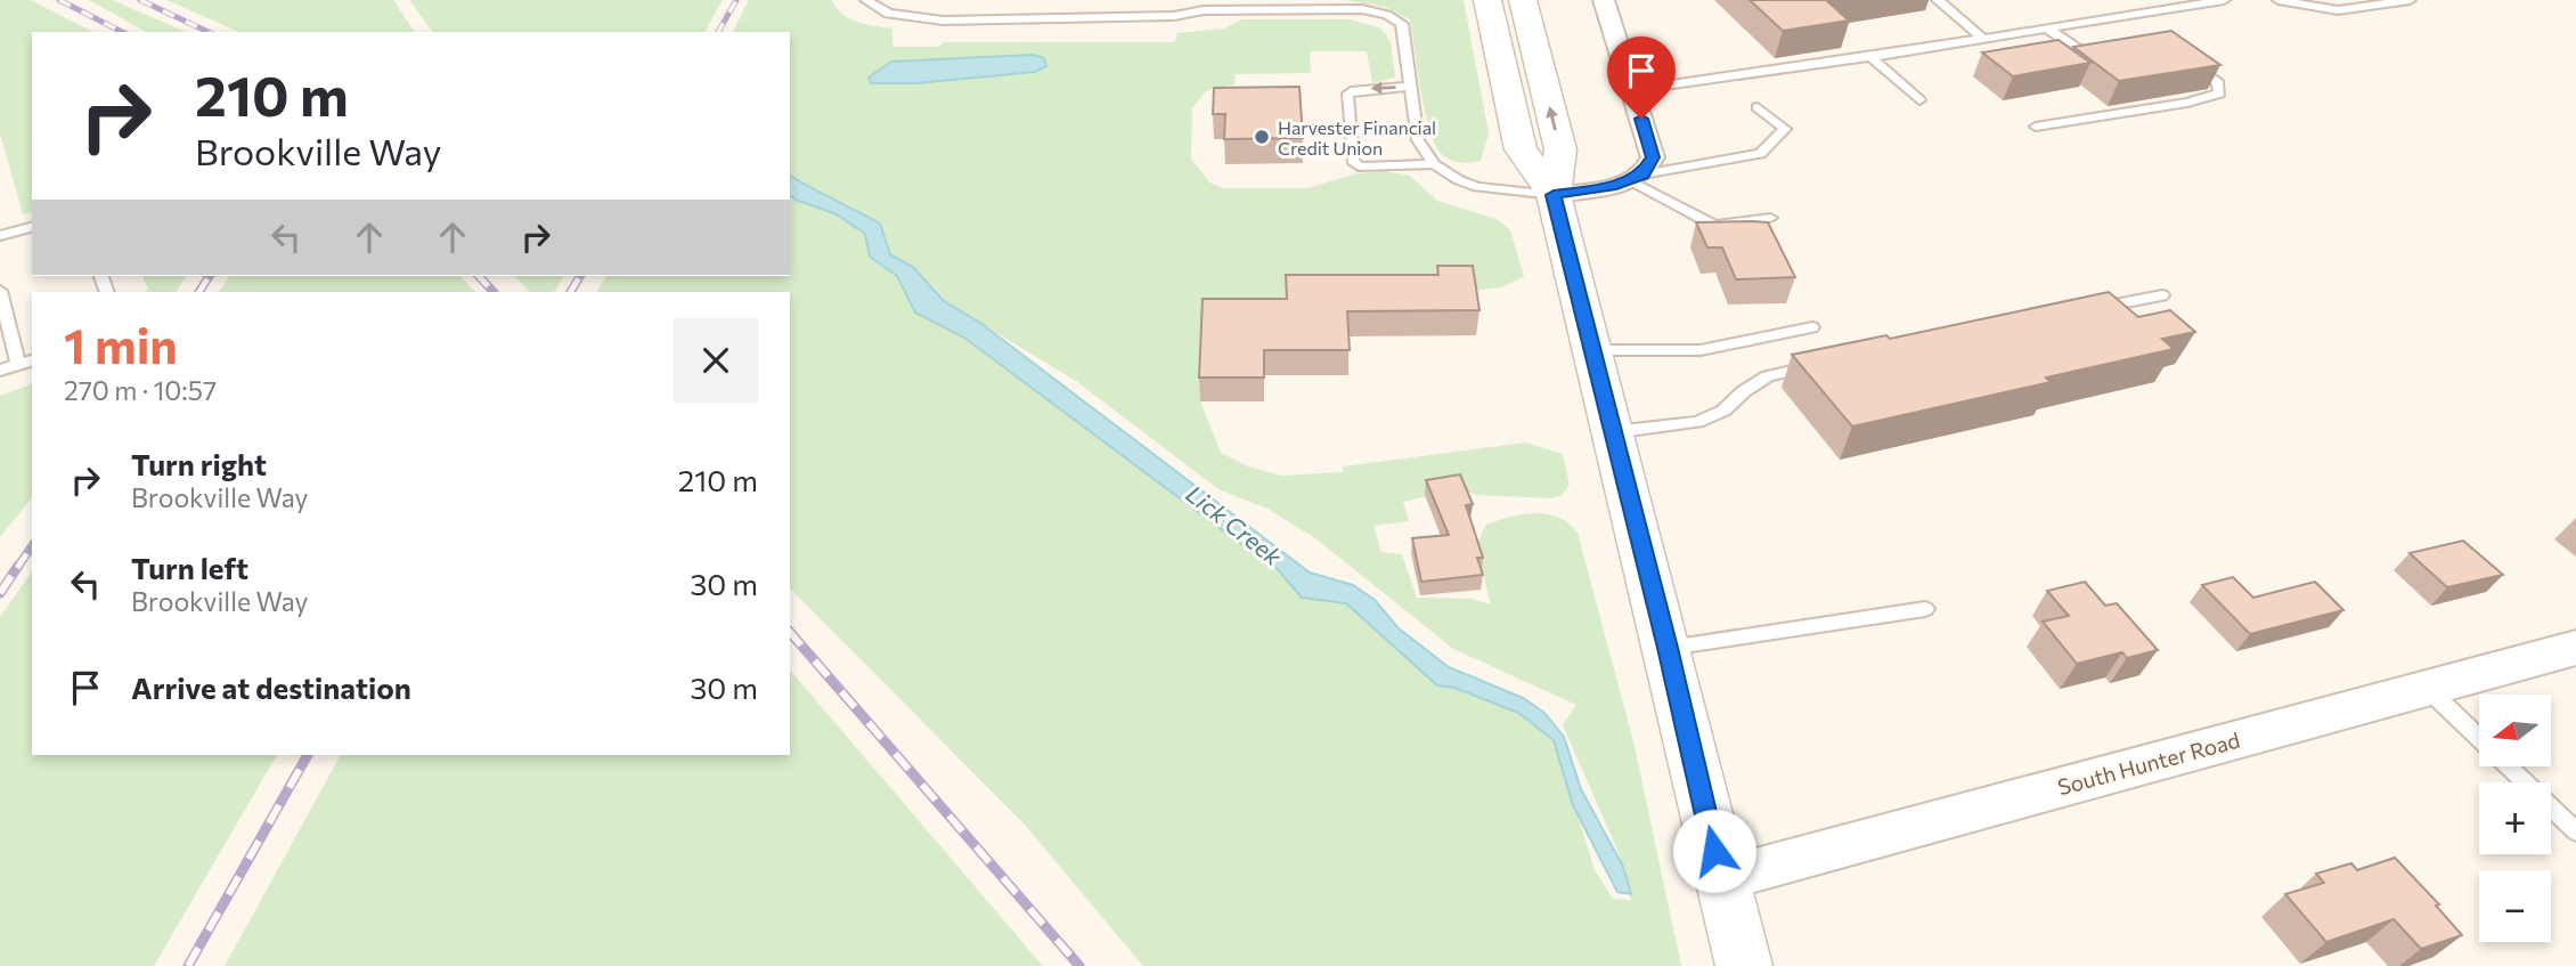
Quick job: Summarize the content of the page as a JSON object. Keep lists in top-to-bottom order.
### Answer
{
  "streets": {
    "street": ["South Hunter Road"]
  },
  "water": ["Lick Creek"],
  "places": ["Harvester Financial Credit Union"],
  "north": "left",
  "page": {
    "turn": ["210 m", "Brookville Way"],
    "heading": ["1 min", "270 m · 10:57"],
    "list": [
      {
        "name": "Turn right",
        "note": "Brookville Way",
        "value": "210 m"
      },
      {
        "name": "Turn left",
        "note": "Brookville Way",
        "value": "30 m"
      },
      {
        "name": "Arrive at destination",
        "value": "30 m"
      }
    ],
    "map_buttons": ["+", "−"]
  }
}
